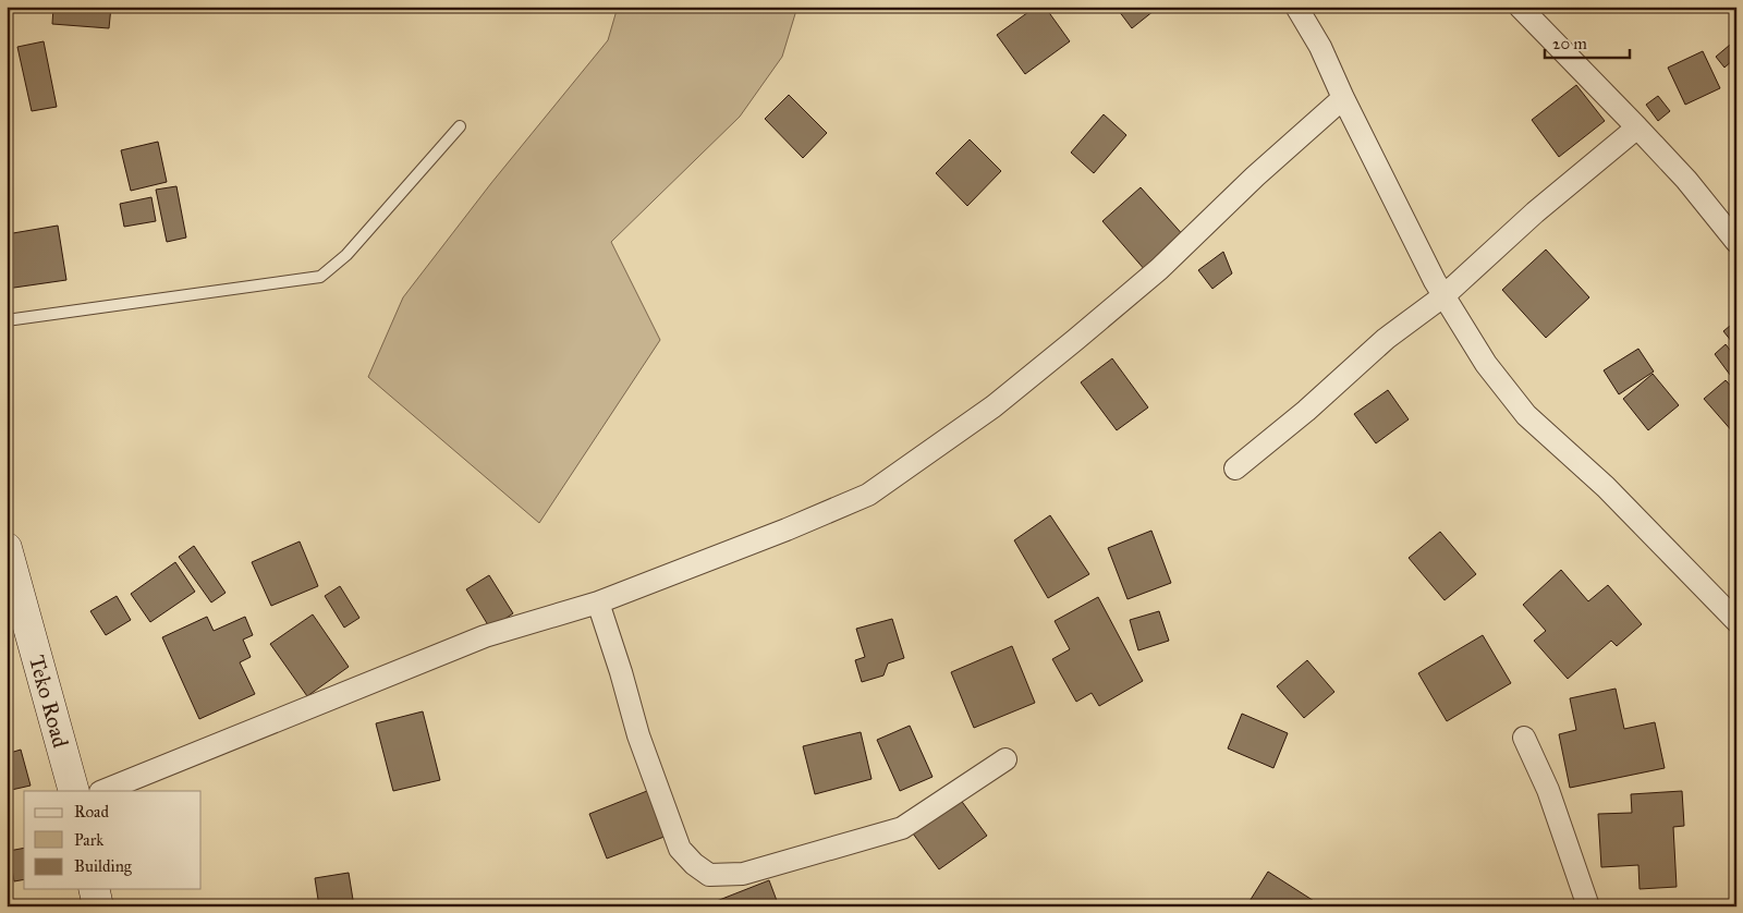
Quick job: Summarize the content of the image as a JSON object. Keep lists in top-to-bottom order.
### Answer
{
  "streets": {
    "street": ["Teko Road"]
  },
  "legend": ["Road", "Park", "Building"],
  "scale_bar": "20 m"
}
